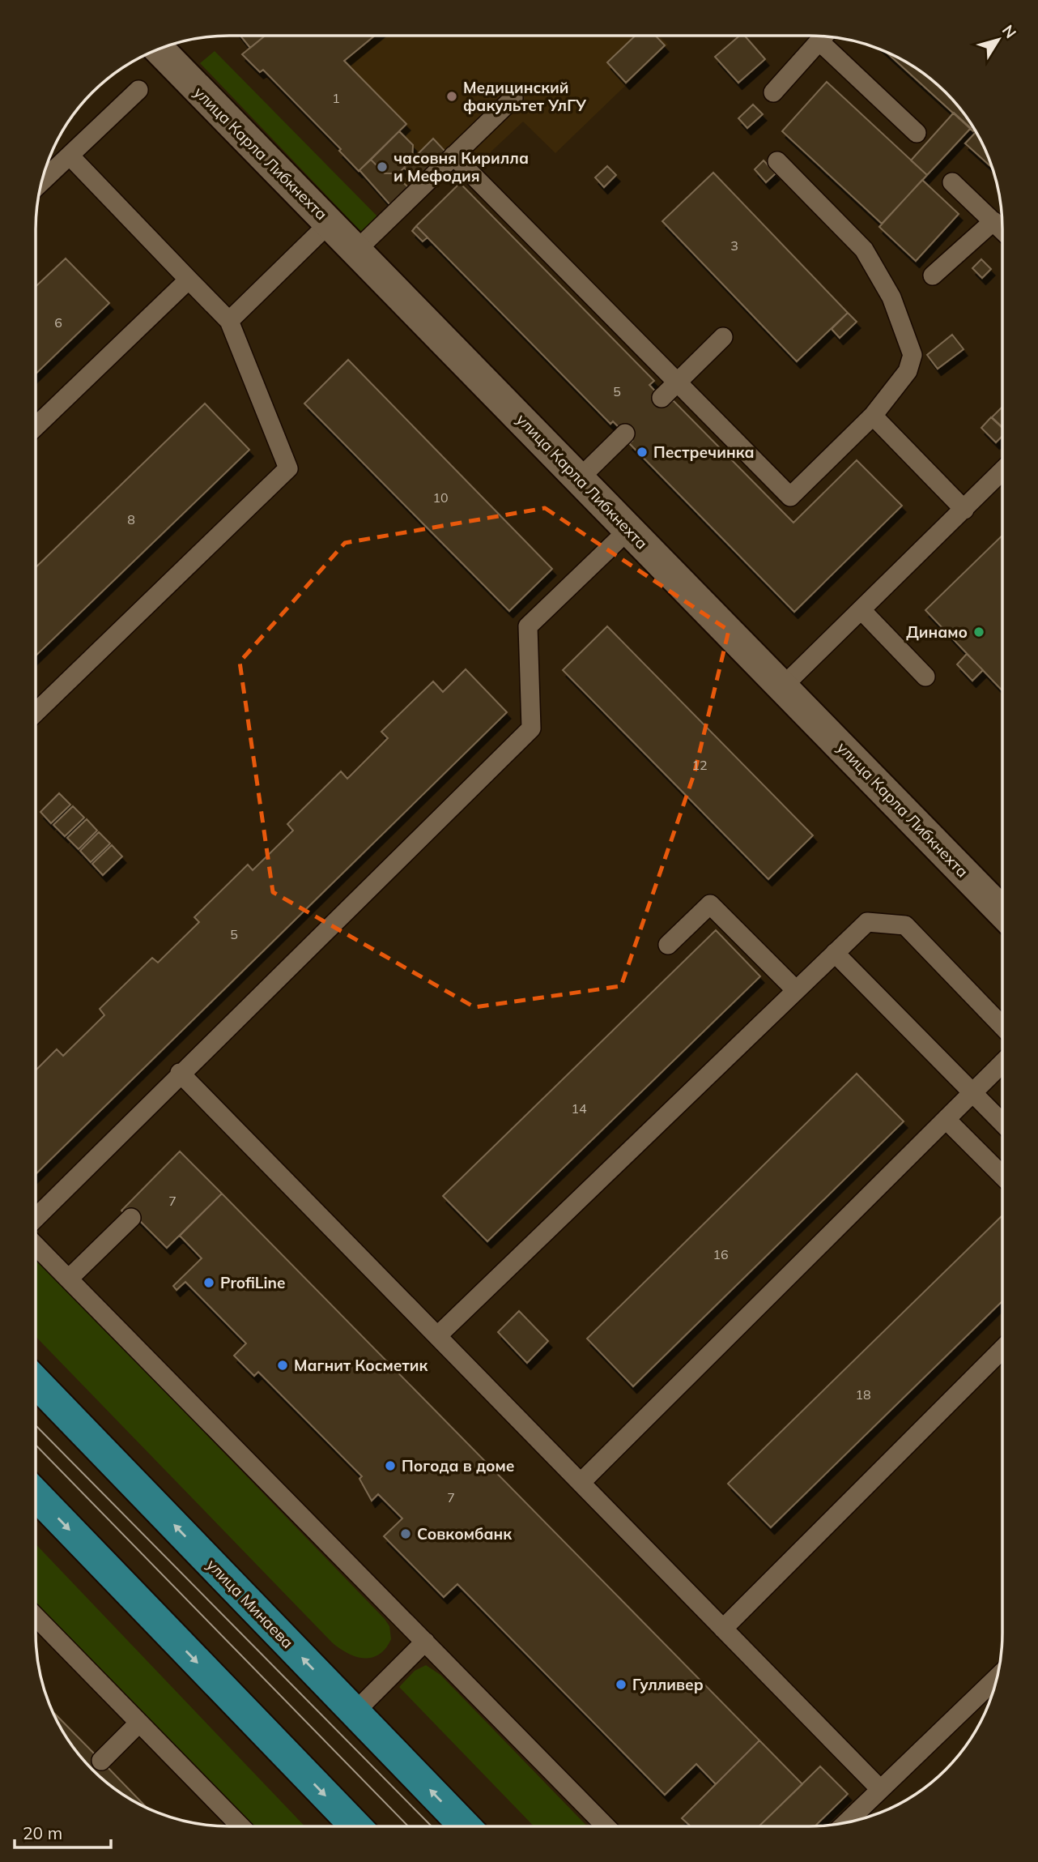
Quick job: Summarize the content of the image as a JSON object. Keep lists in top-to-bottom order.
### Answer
{
  "streets": {
    "main road": ["улица Минаева"],
    "street": ["улица Карла Либкнехта"]
  },
  "places": [
    "Медицинский факультет УлГУ",
    "часовня Кирилла и Мефодия",
    "Пестречинка",
    "Динамо",
    "ProfiLine",
    "Магнит Косметик",
    "Погода в доме",
    "Совкомбанк",
    "Гулливер"
  ],
  "house_numbers": [
    "1",
    "3",
    "6",
    "5",
    "10",
    "8",
    "12",
    "5",
    "14",
    "7",
    "16",
    "18",
    "7"
  ],
  "scale_bar": "20 m",
  "north": "top right"
}
